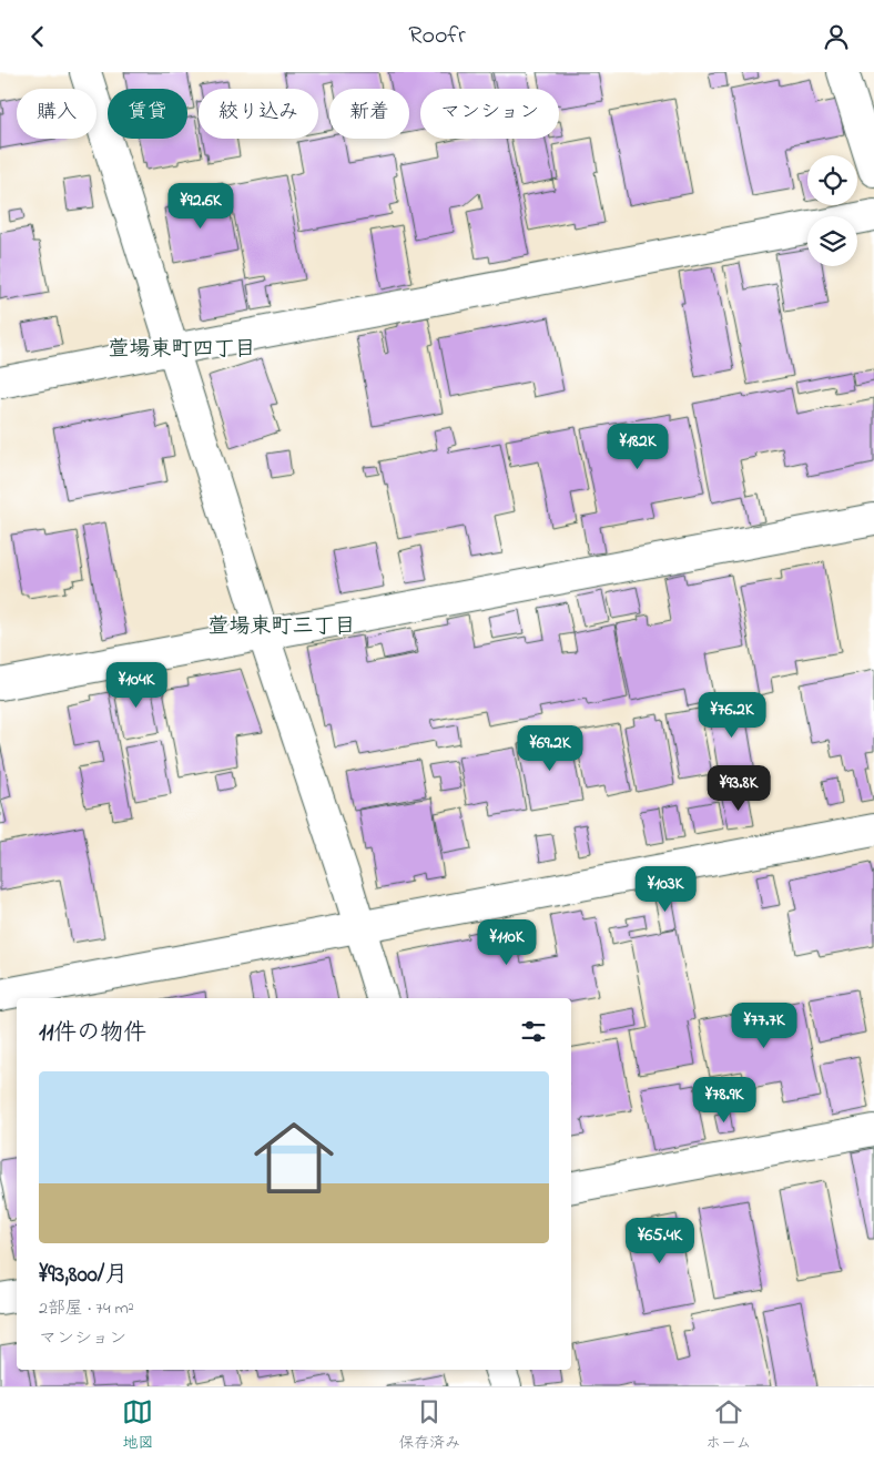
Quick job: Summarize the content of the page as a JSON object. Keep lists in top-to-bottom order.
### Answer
{
  "districts": ["萱場東町四丁目", "萱場東町三丁目"],
  "page": {
    "header": "Roofr",
    "chip": [
      "購入",
      "賃貸",
      "絞り込み",
      "新着",
      "マンション"
    ],
    "price": [
      "¥92.6K",
      "¥182K",
      "¥104K",
      "¥76.2K",
      "¥69.2K",
      "¥93.8K",
      "¥103K",
      "¥110K",
      "¥77.7K",
      "¥78.9K",
      "¥65.4K"
    ],
    "heading": "11件の物件",
    "list": [
      {
        "name": "¥93,800/月",
        "note": "2部屋 · 74 m² · マンション"
      }
    ],
    "tabs": ["地図", "保存済み", "ホーム"]
  }
}
